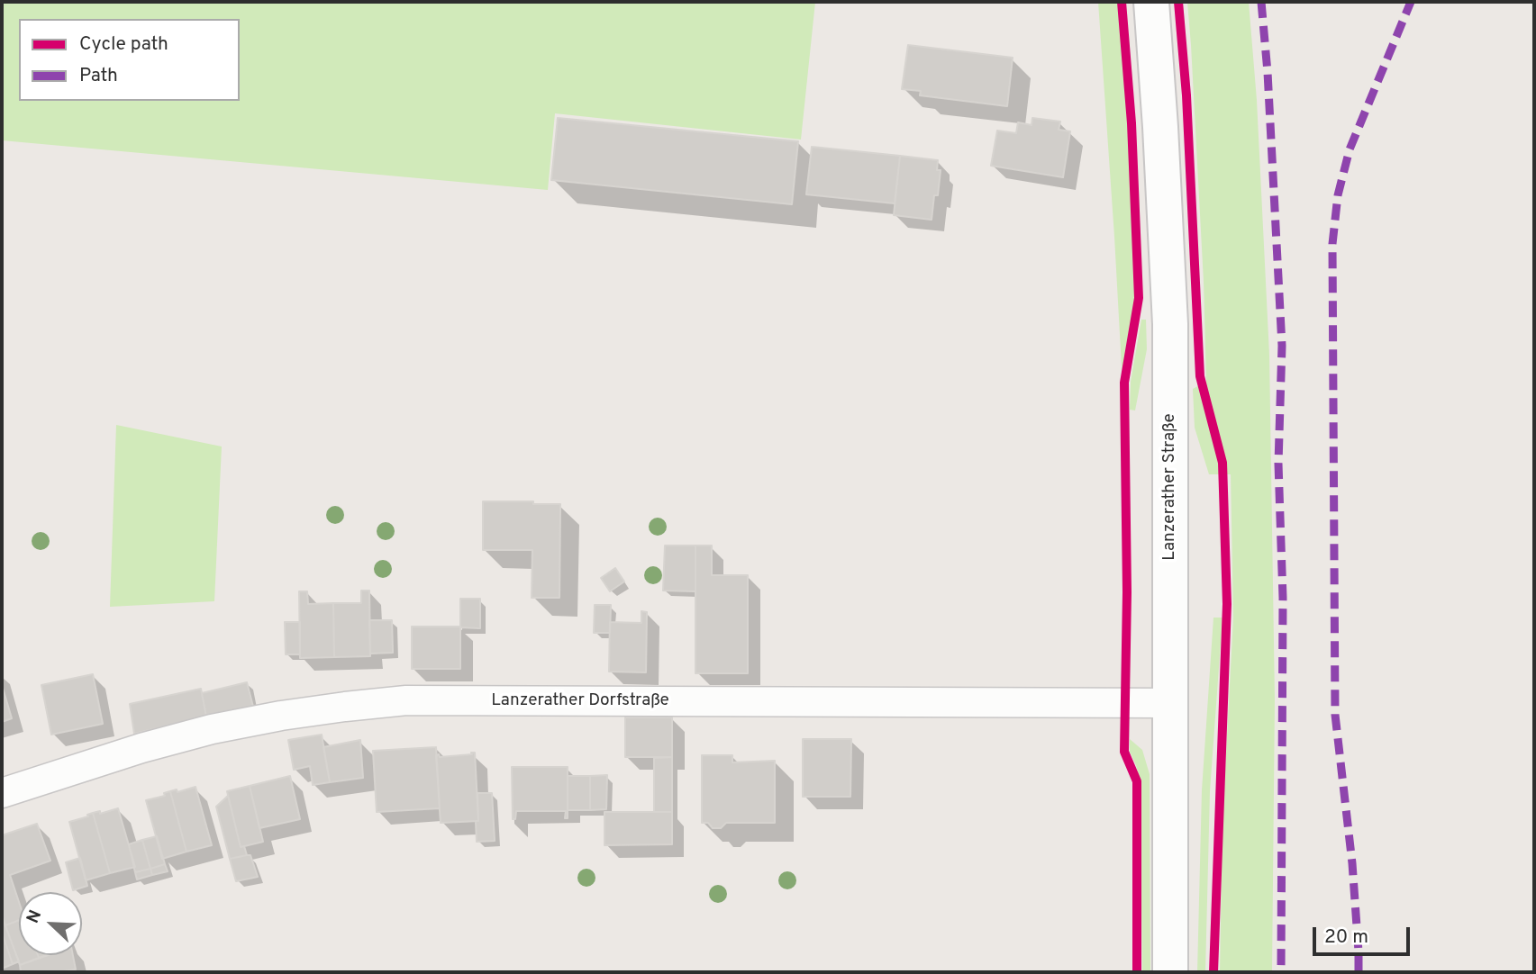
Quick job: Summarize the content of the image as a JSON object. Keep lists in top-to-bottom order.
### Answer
{
  "streets": {
    "main road": ["Lanzerather Straße"],
    "street": ["Lanzerather Dorfstraße"]
  },
  "crossings": [
    ["Lanzerather Straße", "Lanzerather Dorfstraße"]
  ],
  "legend": ["Cycle path", "Path"],
  "scale_bar": "20 m",
  "north": "top left"
}
